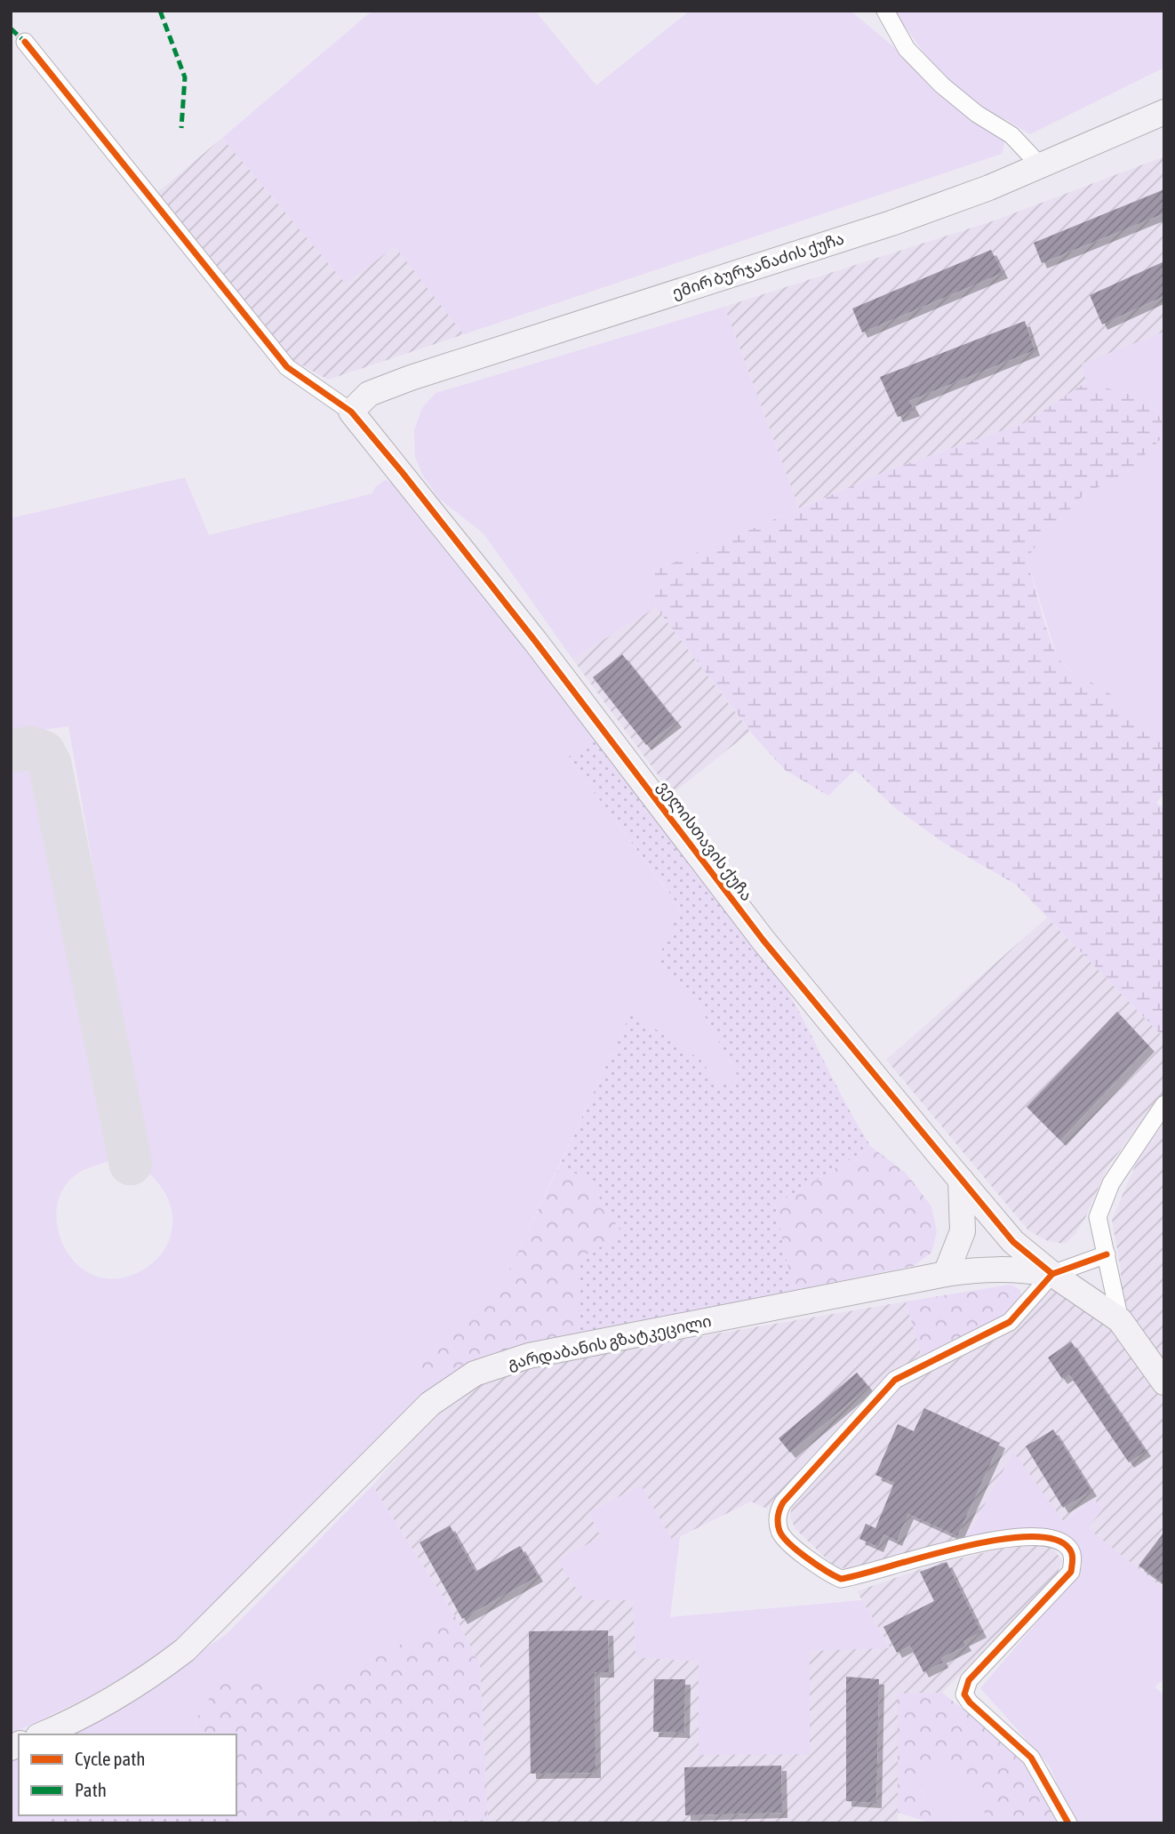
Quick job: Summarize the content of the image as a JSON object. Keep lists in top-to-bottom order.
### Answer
{
  "streets": {
    "street": ["ემირ ბურჯანაძის ქუჩა", "ველისთავის ქუჩა", "გარდაბანის გზატკეცილი"]
  },
  "crossings": [
    ["ემირ ბურჯანაძის ქუჩა", "ველისთავის ქუჩა"],
    ["ველისთავის ქუჩა", "გარდაბანის გზატკეცილი"]
  ],
  "legend": ["Cycle path", "Path"]
}
